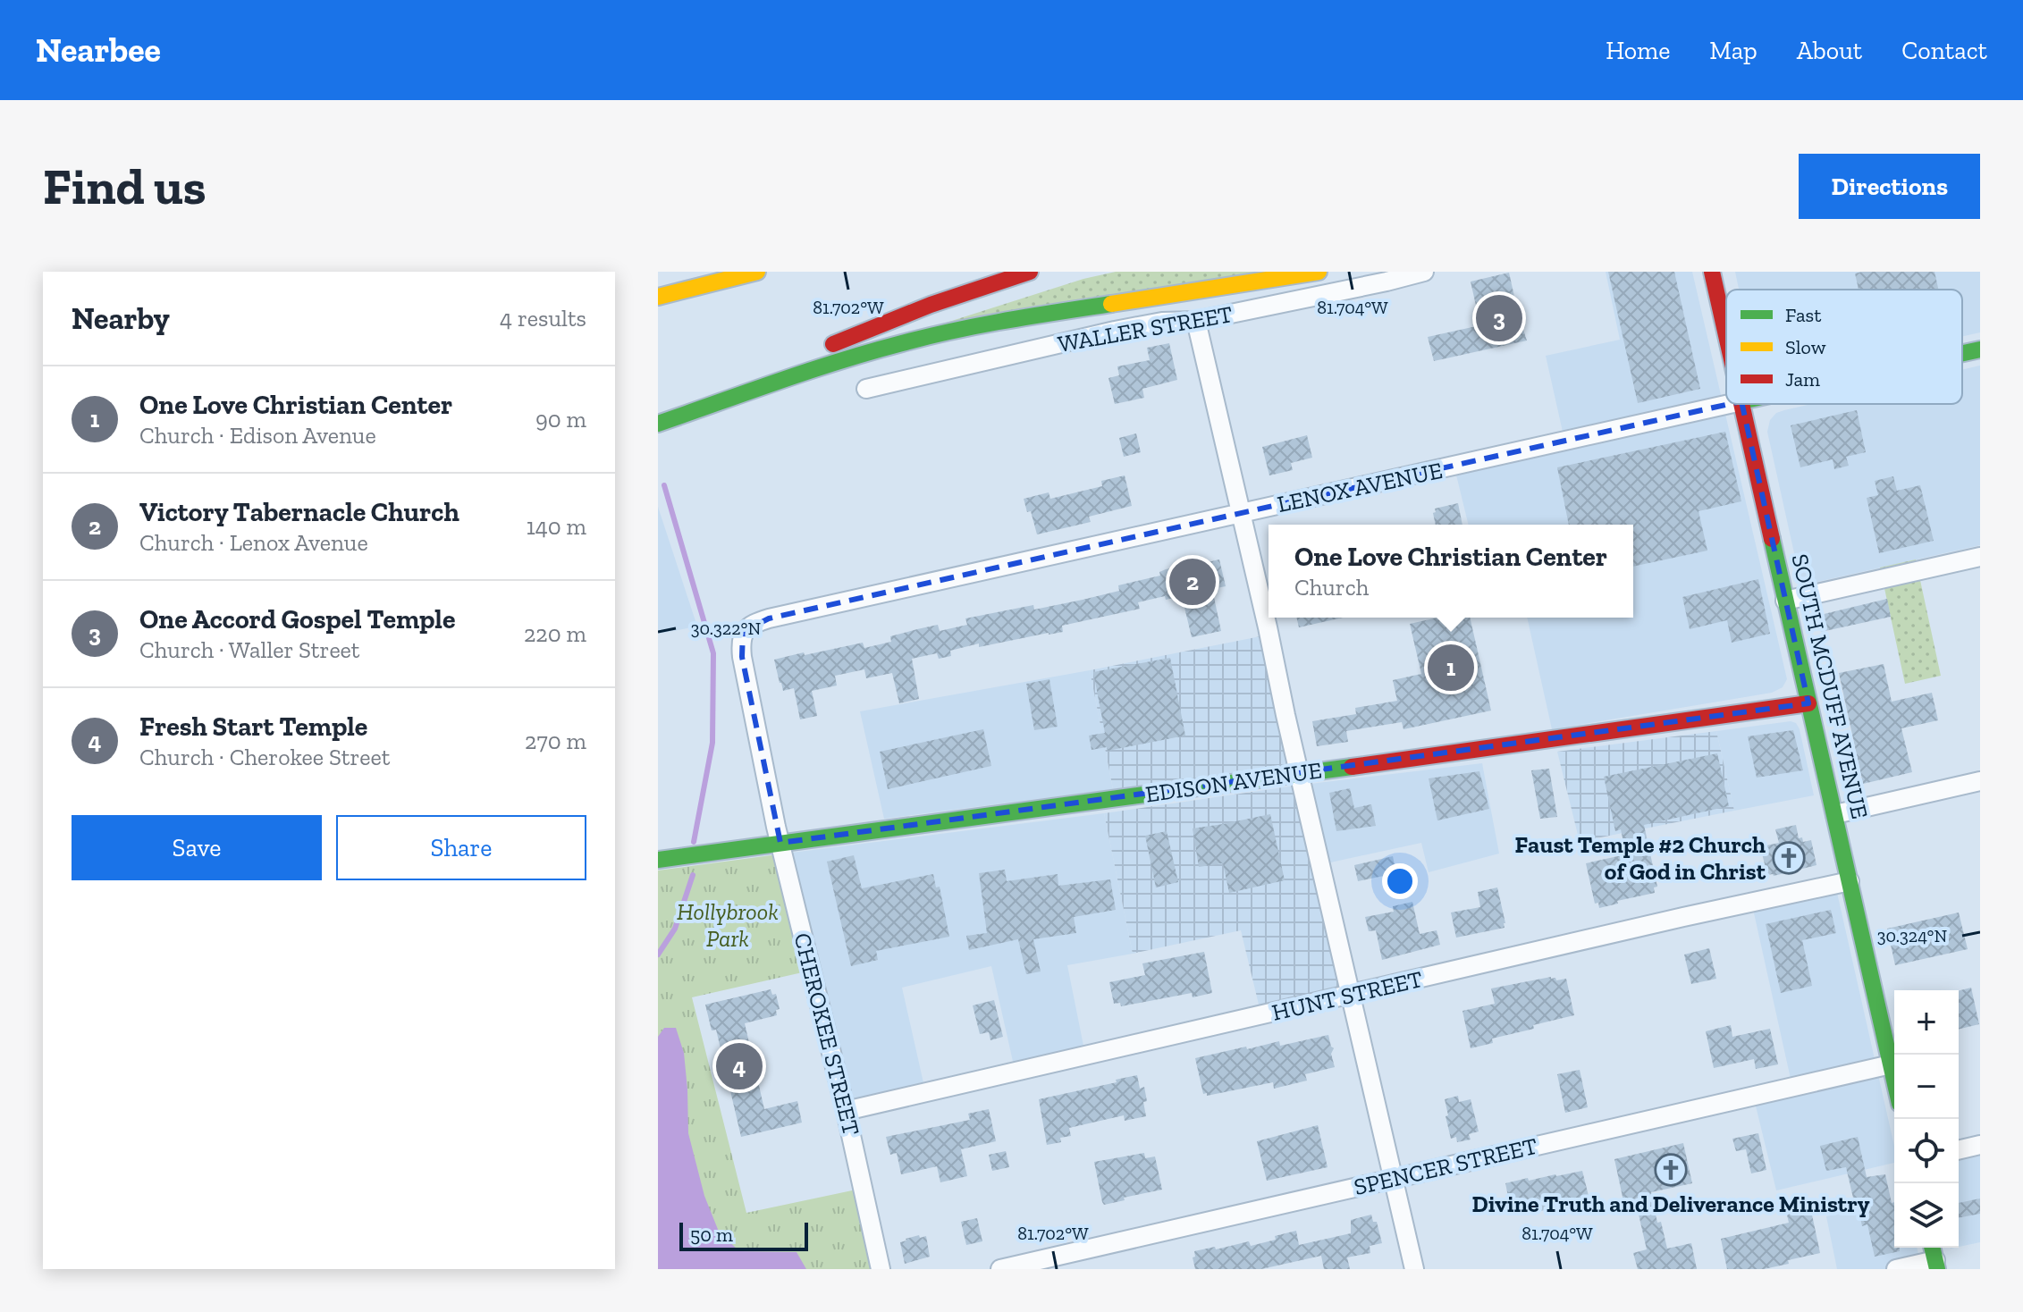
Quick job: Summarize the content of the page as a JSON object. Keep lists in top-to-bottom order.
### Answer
{
  "streets": {
    "main road": ["LENOX AVENUE", "SOUTH MCDUFF AVENUE", "EDISON AVENUE"],
    "street": [
      "WALLER STREET",
      "HUNT STREET",
      "CHEROKEE STREET",
      "SPENCER STREET"
    ]
  },
  "crossings": [
    ["LENOX AVENUE", "CHEROKEE STREET"],
    ["SOUTH MCDUFF AVENUE", "EDISON AVENUE"],
    ["SOUTH MCDUFF AVENUE", "HUNT STREET"],
    ["SOUTH MCDUFF AVENUE", "SPENCER STREET"],
    ["EDISON AVENUE", "CHEROKEE STREET"],
    ["HUNT STREET", "CHEROKEE STREET"]
  ],
  "parks": ["Hollybrook Park"],
  "places": {
    "church": ["Faust Temple #2 Church of God in Christ", "Divine Truth and Deliverance Ministry"]
  },
  "legend": ["Fast", "Slow", "Jam"],
  "scale_bar": "50 m",
  "page": {
    "header": "Nearbee",
    "nav": [
      "Home",
      "Map",
      "About",
      "Contact"
    ],
    "buttons": [
      "Directions",
      ["Save", "Share"]
    ],
    "title": "Find us",
    "heading": ["Nearby", "4 results"],
    "pins": [
      "3",
      "2",
      "1",
      "4"
    ],
    "list": [
      {
        "mark": "1",
        "name": "One Love Christian Center",
        "note": "Church · Edison Avenue",
        "value": "90 m"
      },
      {
        "mark": "2",
        "name": "Victory Tabernacle Church",
        "note": "Church · Lenox Avenue",
        "value": "140 m"
      },
      {
        "mark": "3",
        "name": "One Accord Gospel Temple",
        "note": "Church · Waller Street",
        "value": "220 m"
      },
      {
        "mark": "4",
        "name": "Fresh Start Temple",
        "note": "Church · Cherokee Street",
        "value": "270 m"
      }
    ],
    "popup": ["One Love Christian Center", "Church"],
    "map_buttons": ["+", "−"],
    "scale": "50 m"
  },
  "coordinates": [
    "81.702°W",
    "81.704°W",
    "30.322°N",
    "30.324°N"
  ]
}
